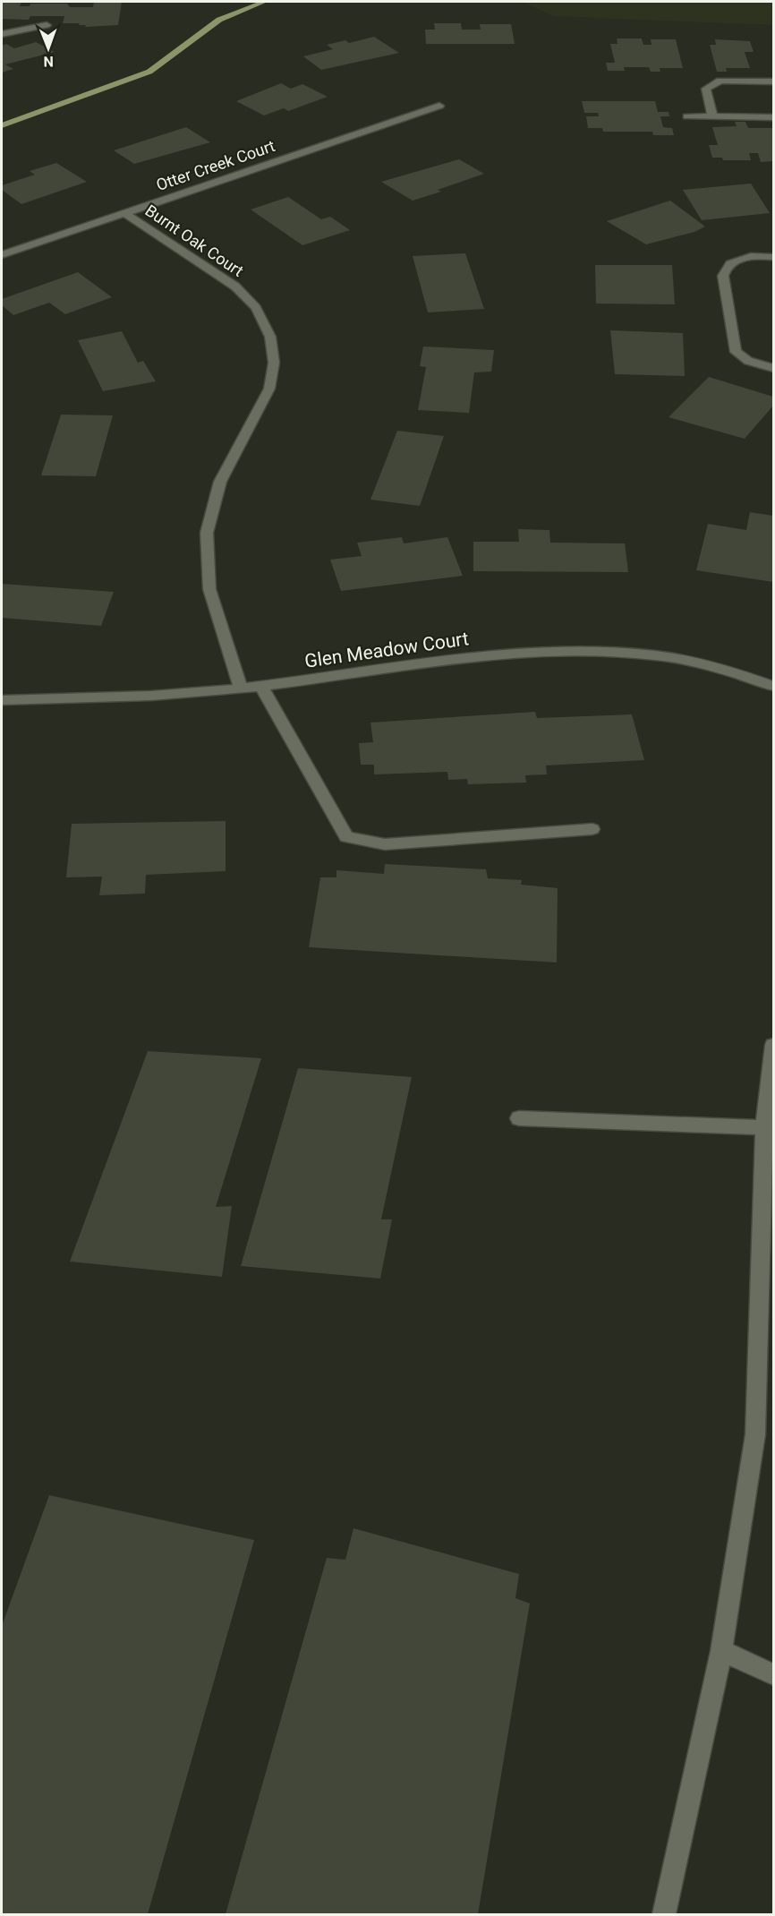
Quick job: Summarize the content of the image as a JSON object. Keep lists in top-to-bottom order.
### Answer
{
  "streets": {
    "street": ["Otter Creek Court", "Burnt Oak Court", "Glen Meadow Court"]
  },
  "crossings": [
    ["Otter Creek Court", "Burnt Oak Court"],
    ["Burnt Oak Court", "Glen Meadow Court"]
  ],
  "north": "bottom"
}
